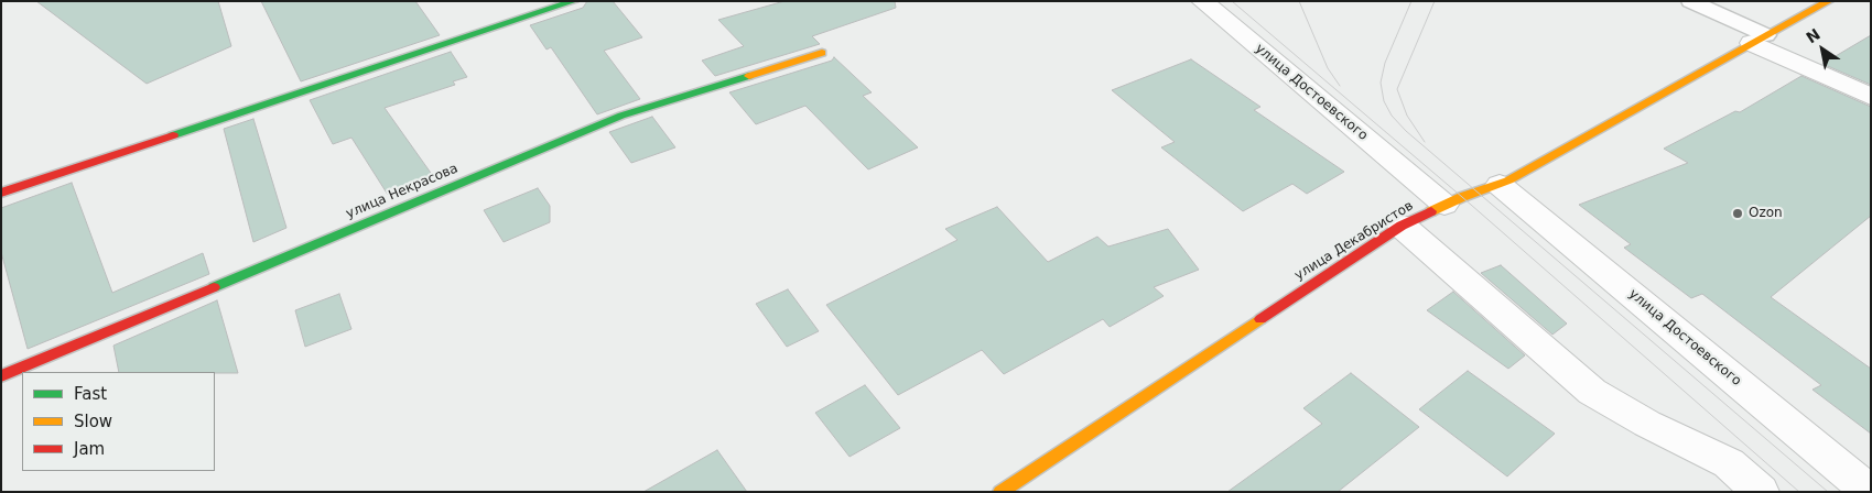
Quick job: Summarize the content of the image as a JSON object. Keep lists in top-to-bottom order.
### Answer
{
  "streets": {
    "street": ["улица Достоевского", "улица Некрасова", "улица Декабристов"]
  },
  "crossings": [
    ["улица Достоевского", "улица Декабристов"]
  ],
  "places": ["Ozon"],
  "legend": ["Fast", "Slow", "Jam"],
  "north": "top left"
}
